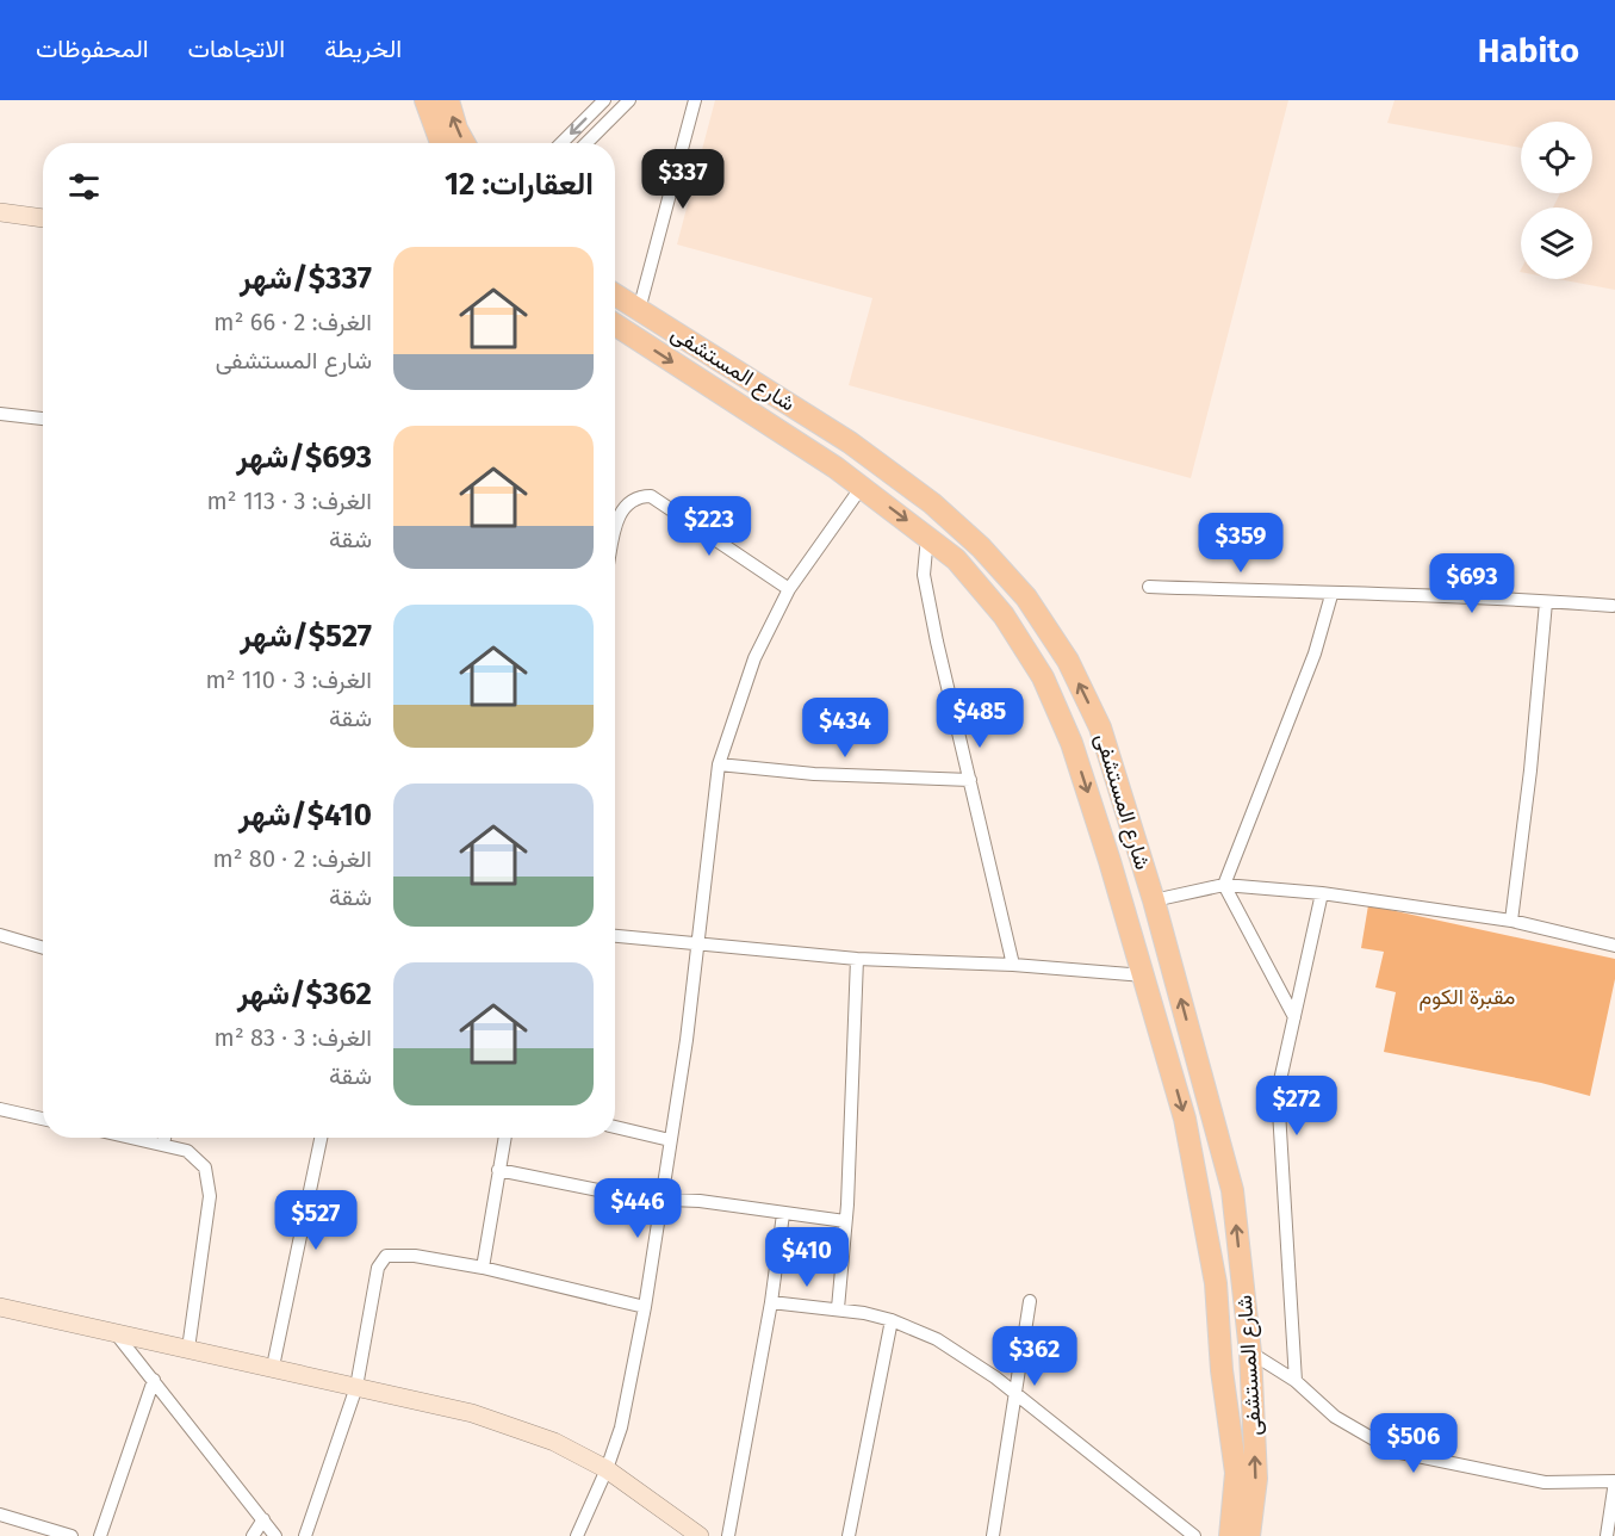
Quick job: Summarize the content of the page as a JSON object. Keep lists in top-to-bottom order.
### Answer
{
  "streets": {
    "main road": ["شارع المستشفى"]
  },
  "parks": ["مقبرة الكوم"],
  "page": {
    "header": "Habito",
    "nav": ["الخريطة", "الاتجاهات", "المحفوظات"],
    "heading": "العقارات: 12",
    "price": [
      "$337",
      "$223",
      "$359",
      "$693",
      "$485",
      "$434",
      "$272",
      "$446",
      "$527",
      "$410",
      "$362",
      "$506"
    ],
    "list": [
      {
        "name": "$337/شهر",
        "note": "الغرف: 2 · 66 m² · شارع المستشفى"
      },
      {
        "name": "$693/شهر",
        "note": "الغرف: 3 · 113 m² · شقة"
      },
      {
        "name": "$527/شهر",
        "note": "الغرف: 3 · 110 m² · شقة"
      },
      {
        "name": "$410/شهر",
        "note": "الغرف: 2 · 80 m² · شقة"
      },
      {
        "name": "$362/شهر",
        "note": "الغرف: 3 · 83 m² · شقة"
      }
    ]
  }
}
